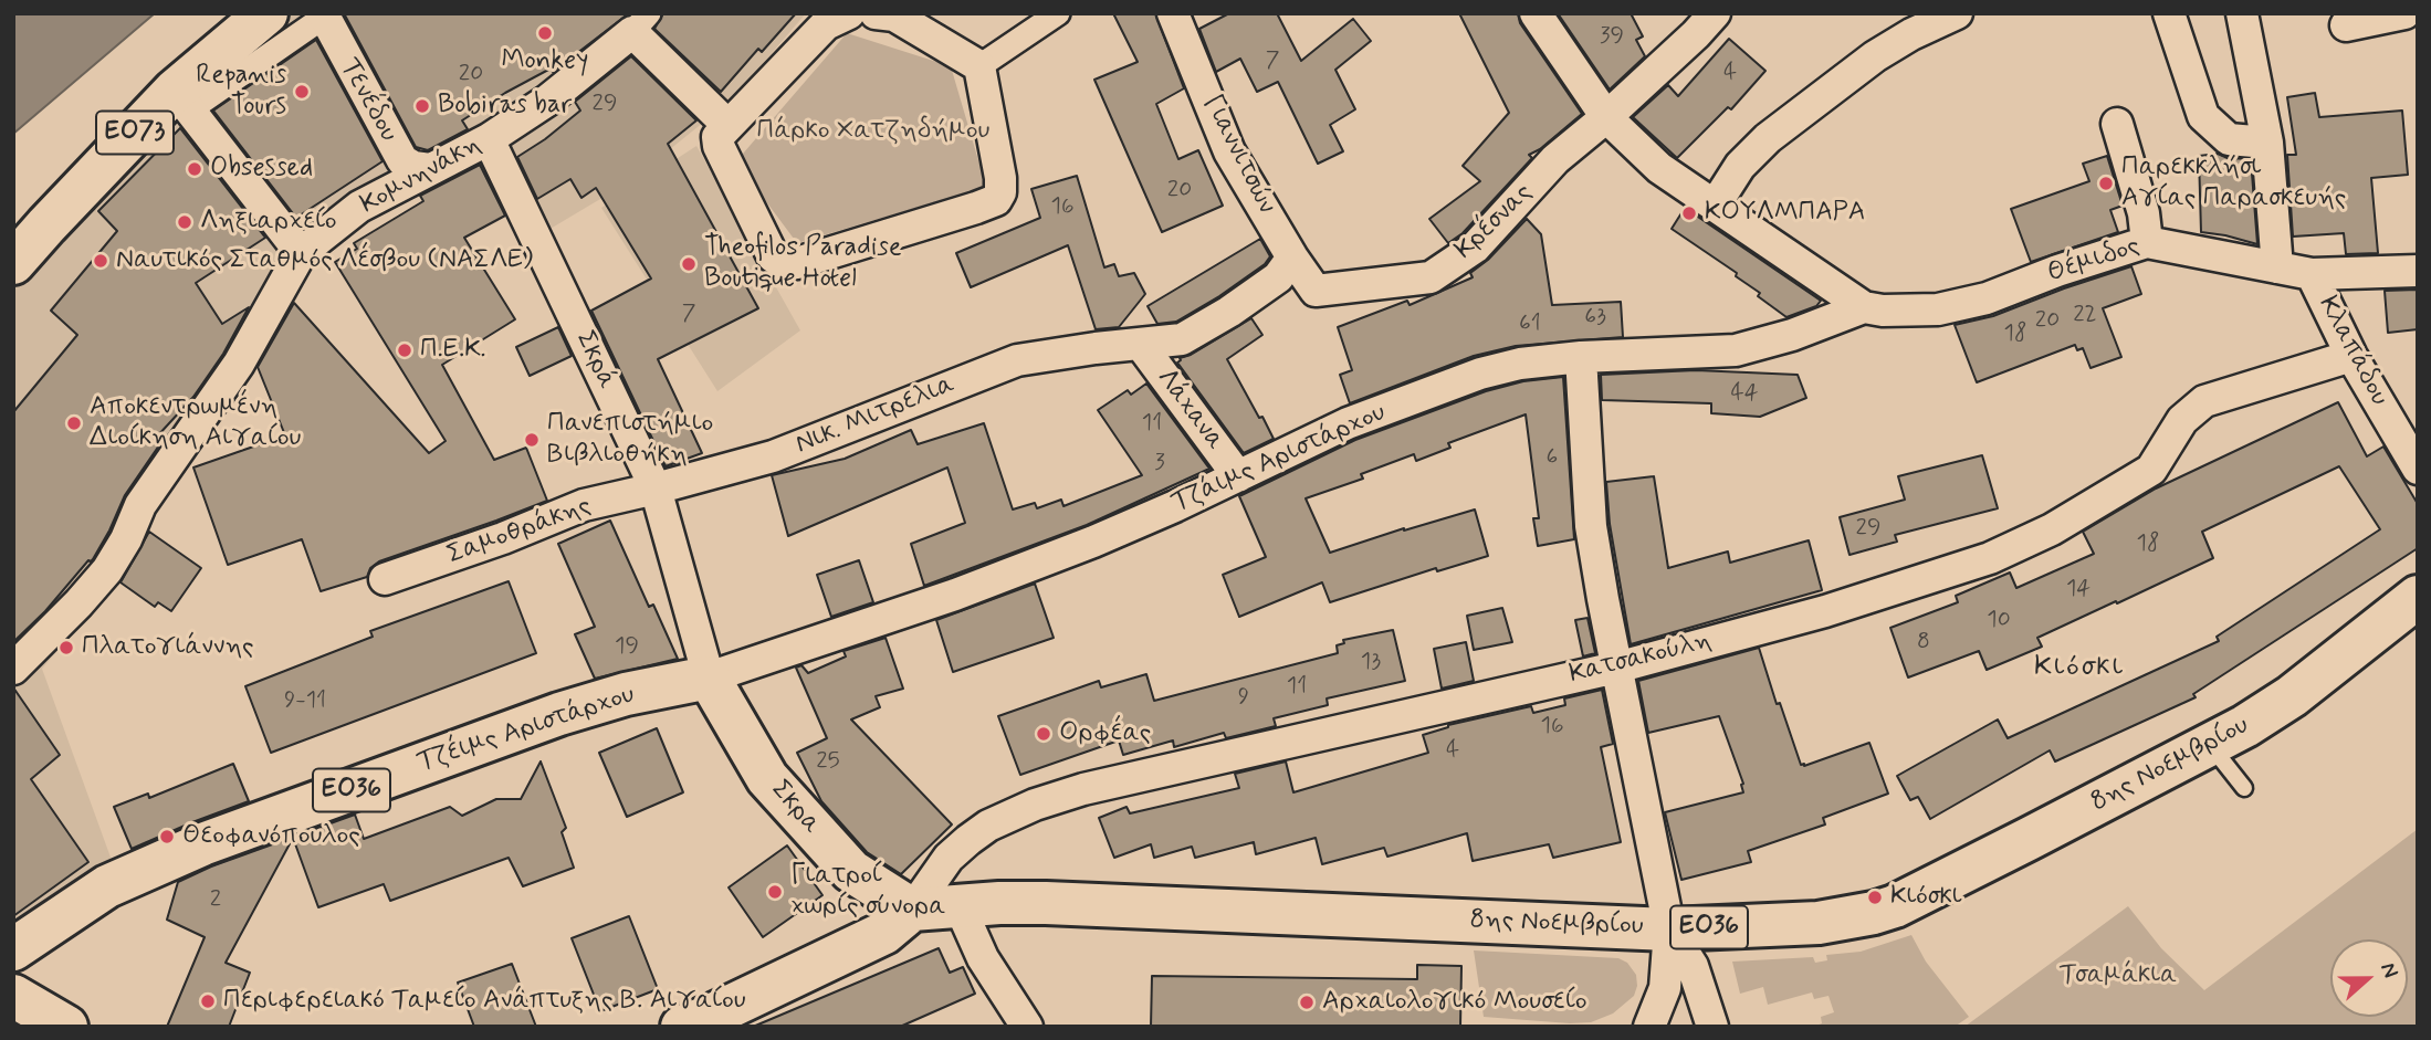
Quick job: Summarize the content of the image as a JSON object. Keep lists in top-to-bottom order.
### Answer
{
  "streets": {
    "main road": [
      "ΕΟ73",
      "Τζέιμς Αριστάρχου",
      "8ης Νοεμβρίου",
      "ΕΟ36",
      "Σκρα"
    ],
    "street": [
      "Τενέδου",
      "Γιαννιτσών",
      "Κομνηνάκη",
      "Κρέσνας",
      "Θέμιδος",
      "Κλαπάδου",
      "Σκρά",
      "Λάχανα",
      "Νικ. Μιτρελια",
      "Τζάιμς Αριστάρχου",
      "Σαμοθράκης",
      "Κατσακούλη"
    ]
  },
  "crossings": [
    ["Τενέδου", "Κομνηνάκη"],
    ["Γιαννιτσών", "Κρέσνας"],
    ["Γιαννιτσών", "Νικ. Μιτρελια"],
    ["Κομνηνάκη", "Σκρά"],
    ["Θέμιδος", "Κλαπάδου"],
    ["Θέμιδος", "Τζάιμς Αριστάρχου"],
    ["Κλαπάδου", "Κατσακούλη"],
    ["Σκρά", "Νικ. Μιτρελια"],
    ["Σκρά", "Τζάιμς Αριστάρχου"],
    ["Σκρά", "Σαμοθράκης"],
    ["Σκρά", "Τζέιμς Αριστάρχου"],
    ["Σκρά", "Σκρα"],
    ["Λάχανα", "Νικ. Μιτρελια"],
    ["Λάχανα", "Τζάιμς Αριστάρχου"],
    ["Νικ. Μιτρελια", "Σαμοθράκης"],
    ["Τζάιμς Αριστάρχου", "Τζέιμς Αριστάρχου"],
    ["Τζάιμς Αριστάρχου", "Σκρα"],
    ["Κατσακούλη", "8ης Νοεμβρίου"],
    ["Κατσακούλη", "Σκρα"],
    ["Τζέιμς Αριστάρχου", "Σκρα"],
    ["8ης Νοεμβρίου", "Σκρα"]
  ],
  "districts": ["Κιόσκι"],
  "parks": ["Πάρκο Χατζηδήμου", "Τσαμάκια"],
  "places": [
    "Monkey",
    "Repanis Tours",
    "Bobiras bar",
    "Obsessed",
    "Παρεκκλήσι Αγίας Παρασκευής",
    "ΚΟΥΛΜΠΑΡΑ",
    "Ληξιαρχείο",
    "Ναυτικός Σταθμός Λέσβου (ΝΑΣΛΕ)",
    "Theofilos Paradise Boutique Hotel",
    "Π.Ε.Κ.",
    "Αποκεντρωμένη Διοίκηση Αιγαίου",
    "Πανεπιστήμιο Βιβλιοθήκη",
    "Πλατογιάννης",
    "Ορφέας",
    "Θεοφανόπουλος",
    "Γιατροί χωρίς σύνορα",
    "Κιόσκι",
    "Περιφερειακό Ταμείο Ανάπτυξης Β. Αιγαίου",
    "Αρχαιολογικό Μουσείο"
  ],
  "house_numbers": [
    "39",
    "7",
    "4",
    "20",
    "29",
    "20",
    "16",
    "7",
    "22",
    "63",
    "20",
    "61",
    "18",
    "44",
    "11",
    "6",
    "3",
    "29",
    "18",
    "14",
    "10",
    "8",
    "19",
    "13",
    "11",
    "9",
    "9-11",
    "16",
    "4",
    "25",
    "2"
  ],
  "north": "right"
}
